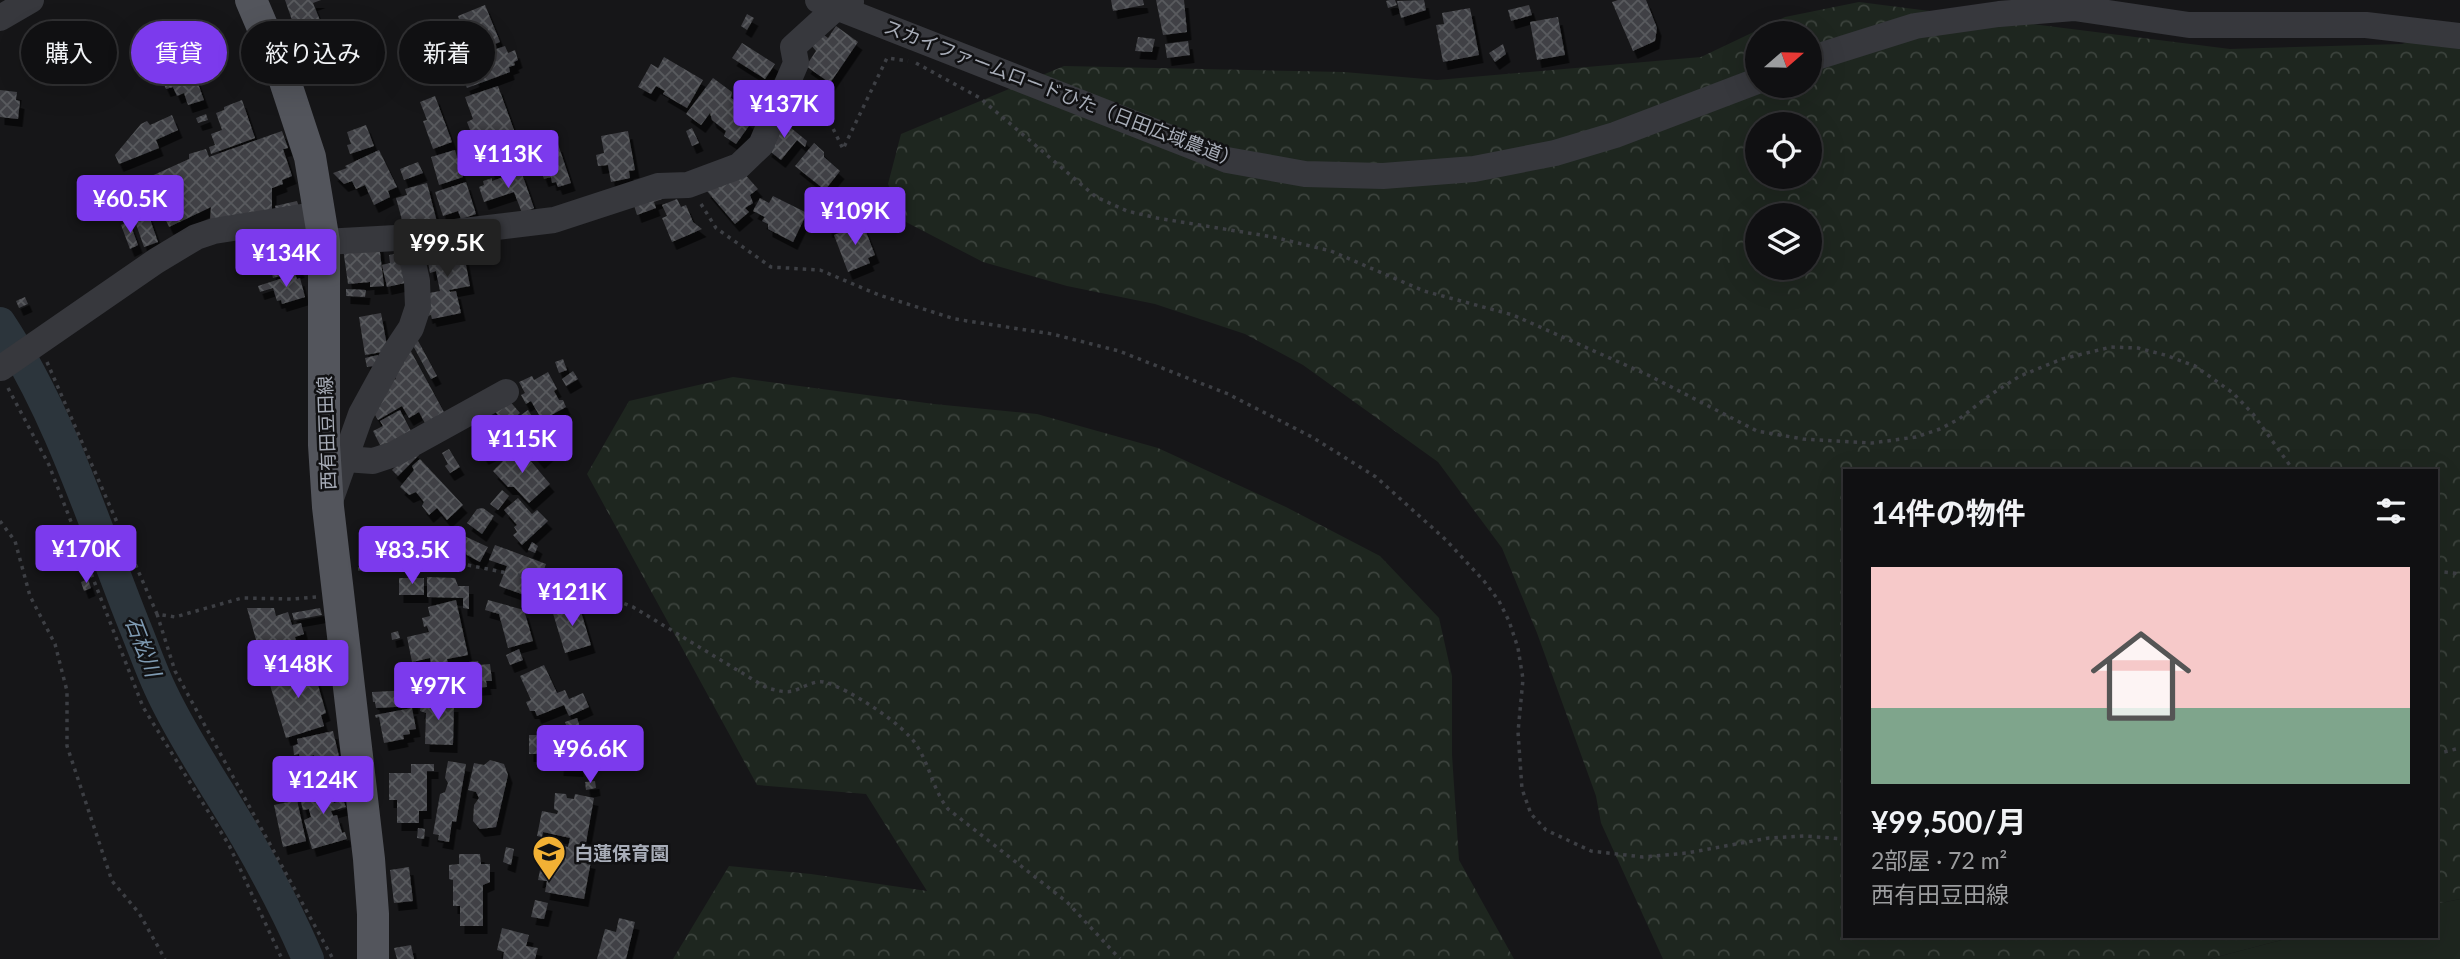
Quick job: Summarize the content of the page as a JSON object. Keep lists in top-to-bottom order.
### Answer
{
  "streets": {
    "main road": ["西有田豆田線"],
    "street": ["スカイファームロードひた（日田広域農道）"]
  },
  "water": ["石松川"],
  "places": {
    "school or university": ["白蓮保育園"]
  },
  "north": "right",
  "page": {
    "chip": [
      "購入",
      "賃貸",
      "絞り込み",
      "新着"
    ],
    "price": [
      "¥137K",
      "¥113K",
      "¥60.5K",
      "¥109K",
      "¥99.5K",
      "¥134K",
      "¥115K",
      "¥170K",
      "¥83.5K",
      "¥121K",
      "¥148K",
      "¥97K",
      "¥96.6K",
      "¥124K"
    ],
    "heading": "14件の物件",
    "list": [
      {
        "name": "¥99,500/月",
        "note": "2部屋 · 72 m² · 西有田豆田線"
      }
    ]
  }
}
